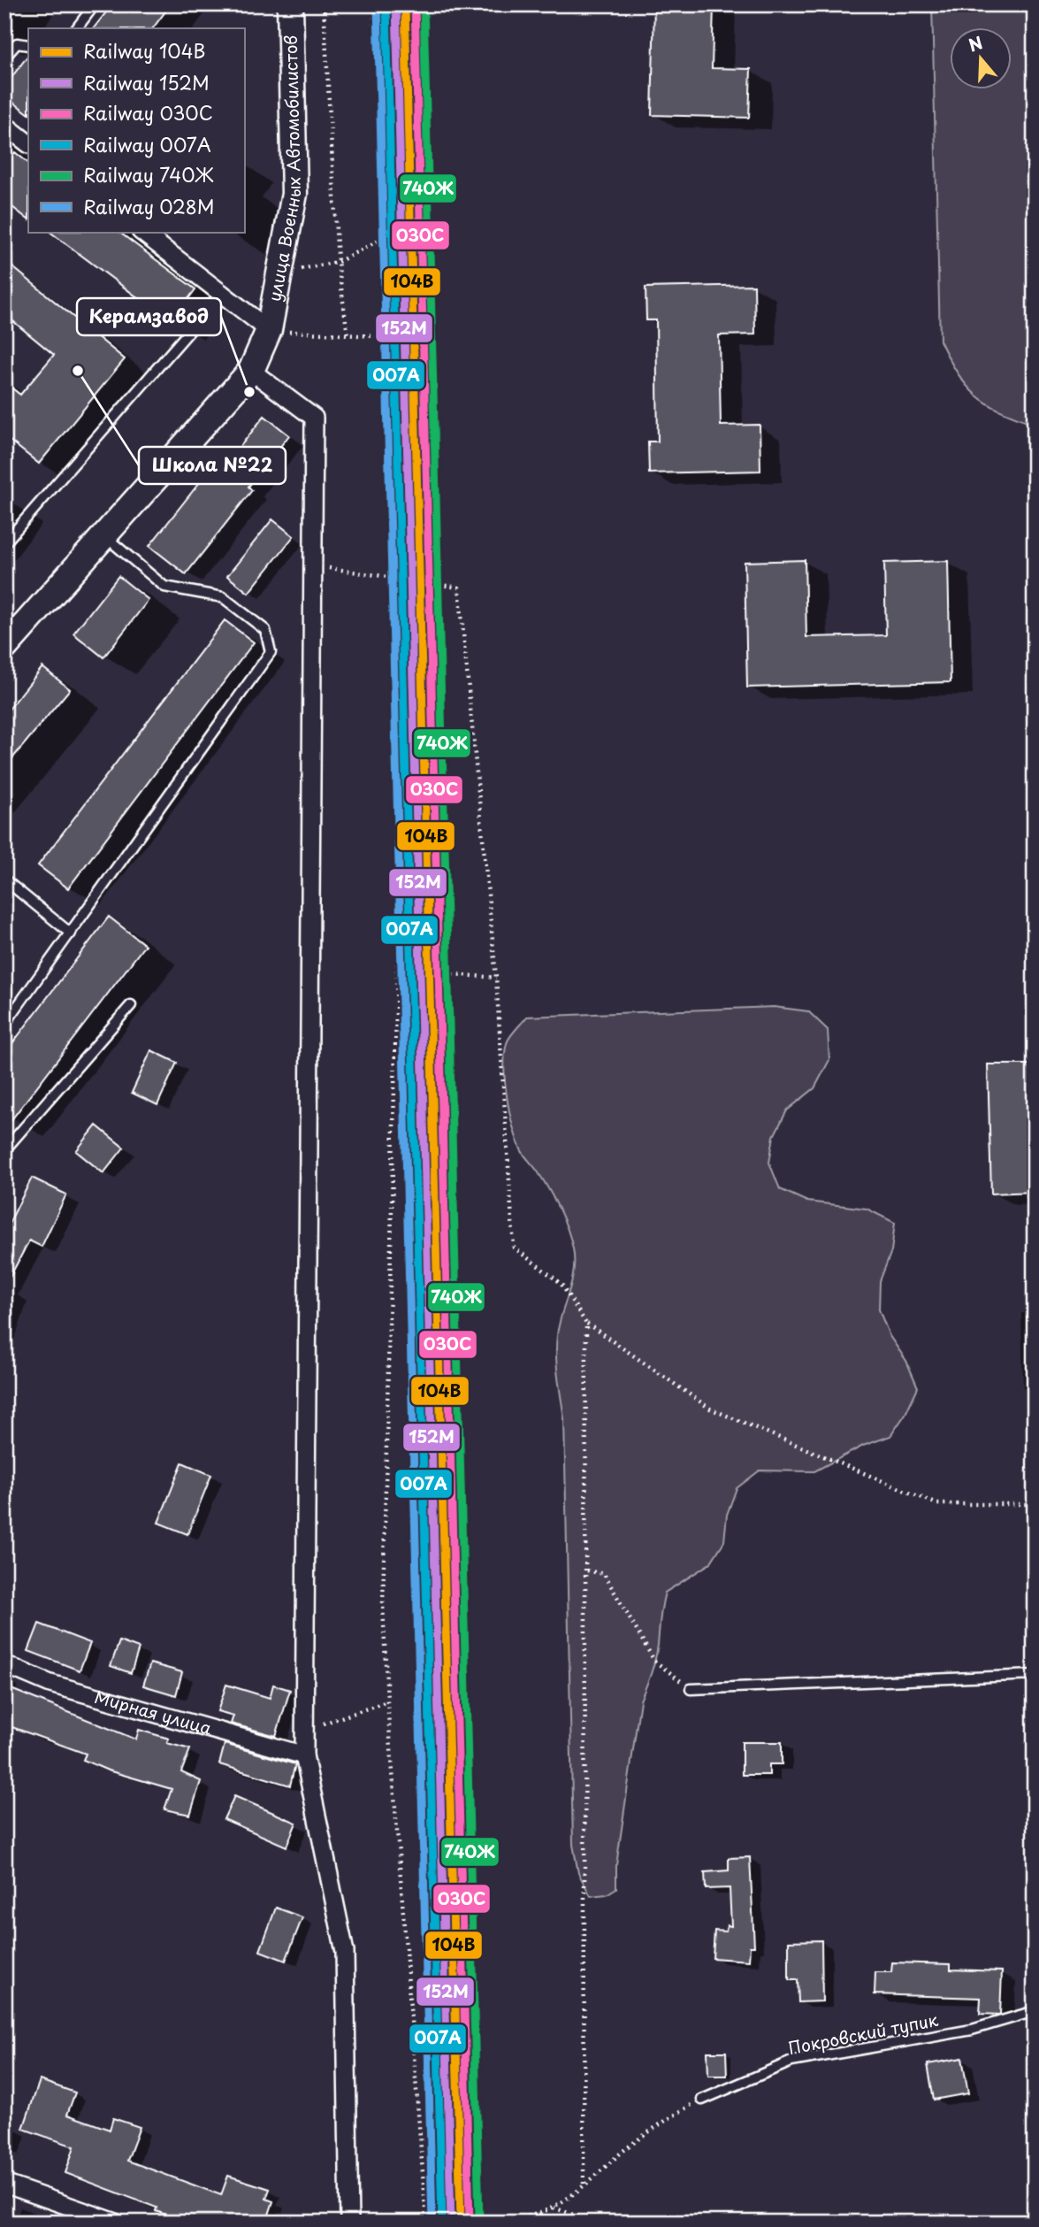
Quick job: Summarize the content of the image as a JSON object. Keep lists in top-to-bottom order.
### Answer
{
  "streets": {
    "street": ["улица Военных Автомобилистов", "Мирная улица"],
    "lane": ["Покровский тупик"]
  },
  "places": ["Школа №22", "Керамзавод"],
  "lines": [
    "rail line 104В",
    "rail line 152М",
    "rail line 030C",
    "rail line 740Ж",
    "rail line 007А",
    "rail line 028М"
  ],
  "legend": [
    "Railway 104В",
    "Railway 152М",
    "Railway 030C",
    "Railway 007А",
    "Railway 740Ж",
    "Railway 028М"
  ],
  "north": "top"
}
